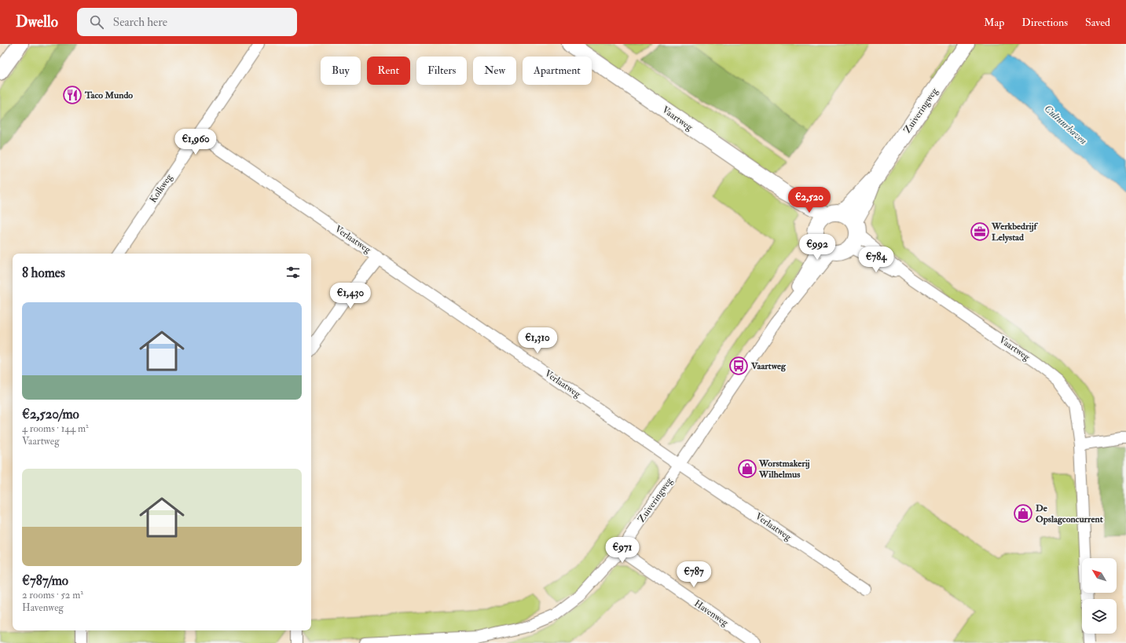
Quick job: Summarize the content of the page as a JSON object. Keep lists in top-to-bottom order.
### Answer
{
  "streets": {
    "street": [
      "Zuiveringweg",
      "Vaartweg",
      "Kolkweg",
      "Verlaatweg",
      "Havenweg"
    ]
  },
  "crossings": [
    ["Zuiveringweg", "Vaartweg"],
    ["Zuiveringweg", "Verlaatweg"],
    ["Zuiveringweg", "Havenweg"],
    ["Kolkweg", "Verlaatweg"]
  ],
  "water": ["Cultuurhaven"],
  "places": {
    "restaurant": ["Taco Mundo"],
    "office": ["Werkbedrijf Lelystad"],
    "bus stop": ["Vaartweg"],
    "shop": ["Worstmakerij Wilhelmus", "De Opslagconcurrent"]
  },
  "north": "top left",
  "page": {
    "header": "Dwello",
    "search": "Search here",
    "nav": ["Map", "Directions", "Saved"],
    "chip": [
      "Buy",
      "Rent",
      "Filters",
      "New",
      "Apartment"
    ],
    "price": [
      "€1,960",
      "€2,520",
      "€992",
      "€784",
      "€1,430",
      "€1,310",
      "€971",
      "€787"
    ],
    "heading": "8 homes",
    "list": [
      {
        "name": "€2,520/mo",
        "note": "4 rooms · 144 m² · Vaartweg"
      },
      {
        "name": "€787/mo",
        "note": "2 rooms · 52 m² · Havenweg"
      }
    ]
  }
}
